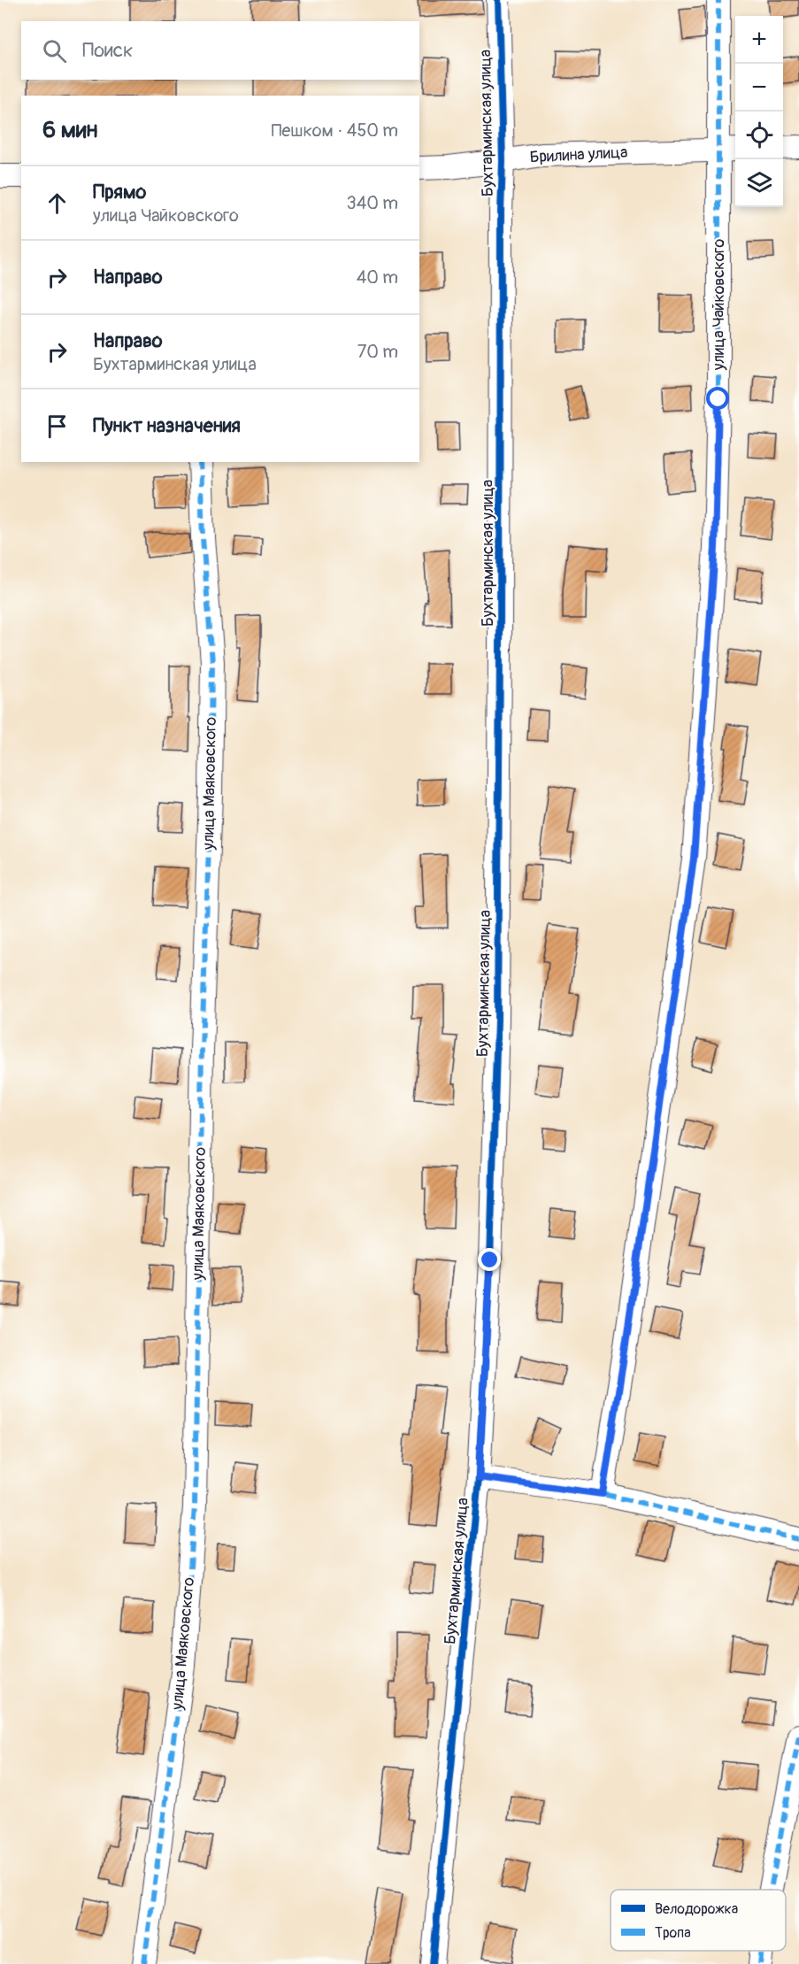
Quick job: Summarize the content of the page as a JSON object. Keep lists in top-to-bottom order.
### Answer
{
  "streets": {
    "street": [
      "Бухтарминская улица",
      "Брилина улица",
      "улица Чайковского",
      "улица Маяковского"
    ]
  },
  "crossings": [
    ["Бухтарминская улица", "Брилина улица"],
    ["Брилина улица", "улица Чайковского"]
  ],
  "legend": ["Велодорожка", "Тропа"],
  "page": {
    "map_buttons": ["+", "−"],
    "search": "Поиск",
    "heading": ["6 мин", "Пешком · 450 m"],
    "list": [
      ["Прямо", "улица Чайковского", "340 m"],
      ["Направо", "40 m"],
      ["Направо", "Бухтарминская улица", "70 m"],
      "Пункт назначения"
    ]
  }
}
